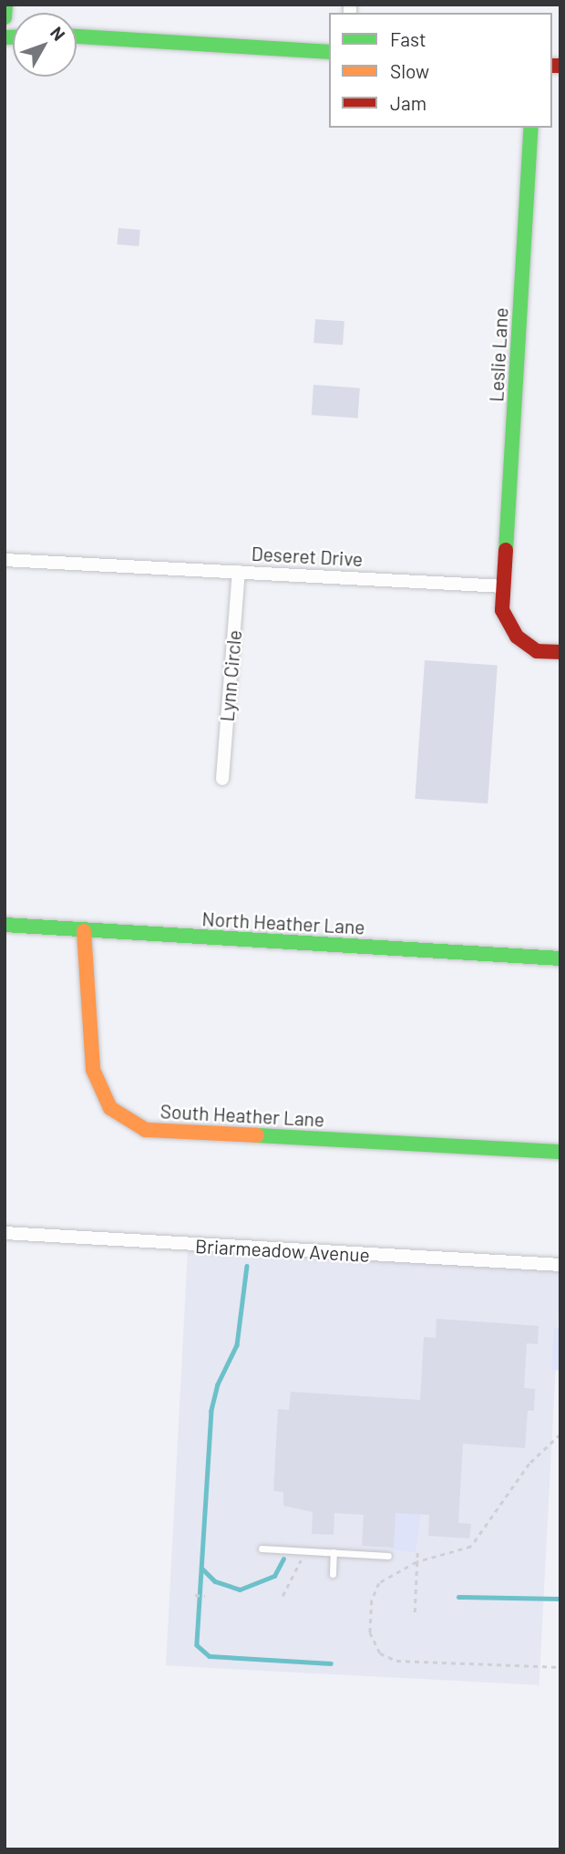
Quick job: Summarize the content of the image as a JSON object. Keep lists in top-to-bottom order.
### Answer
{
  "streets": {
    "street": [
      "Leslie Lane",
      "Deseret Drive",
      "Lynn Circle",
      "North Heather Lane",
      "South Heather Lane",
      "Briarmeadow Avenue"
    ]
  },
  "crossings": [
    ["Leslie Lane", "Deseret Drive"],
    ["Deseret Drive", "Lynn Circle"],
    ["North Heather Lane", "South Heather Lane"]
  ],
  "legend": ["Fast", "Slow", "Jam"],
  "north": "top right"
}
